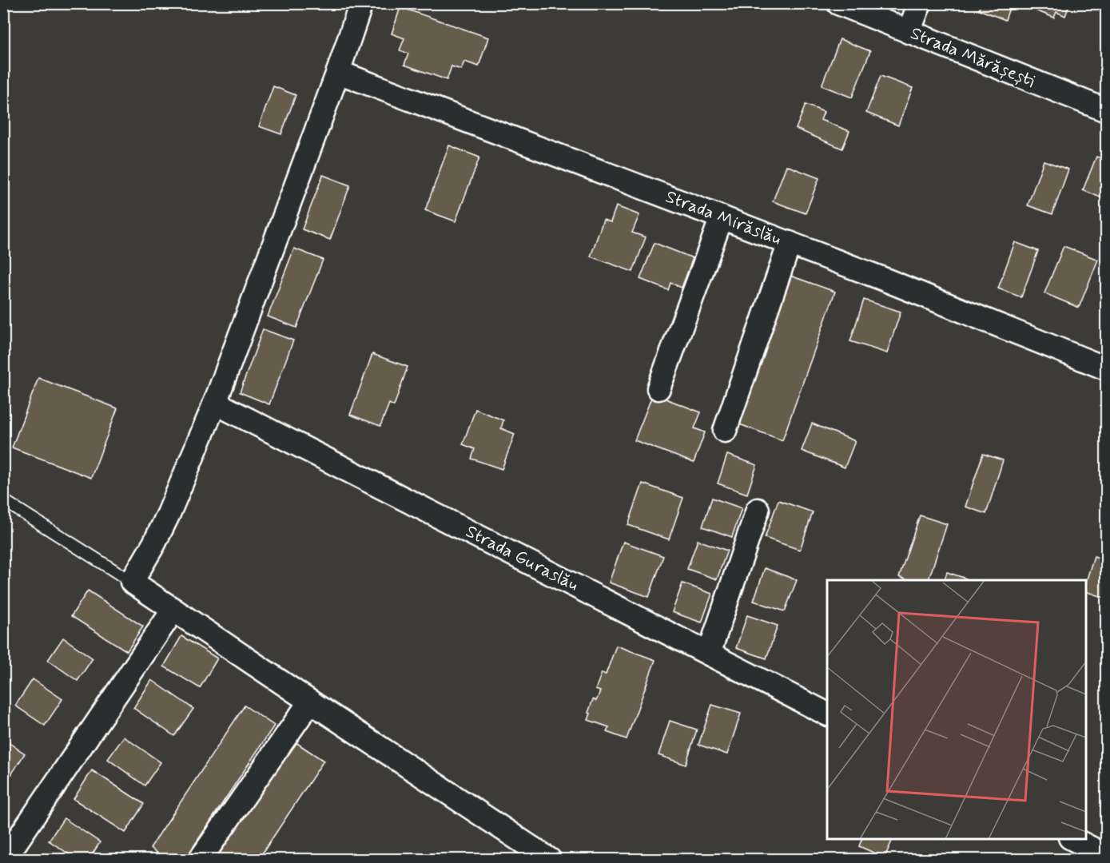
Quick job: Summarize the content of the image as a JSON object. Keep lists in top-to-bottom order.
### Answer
{
  "streets": {
    "street": ["Strada Mărășești", "Strada Mirăslău", "Strada Guraslău"]
  }
}
